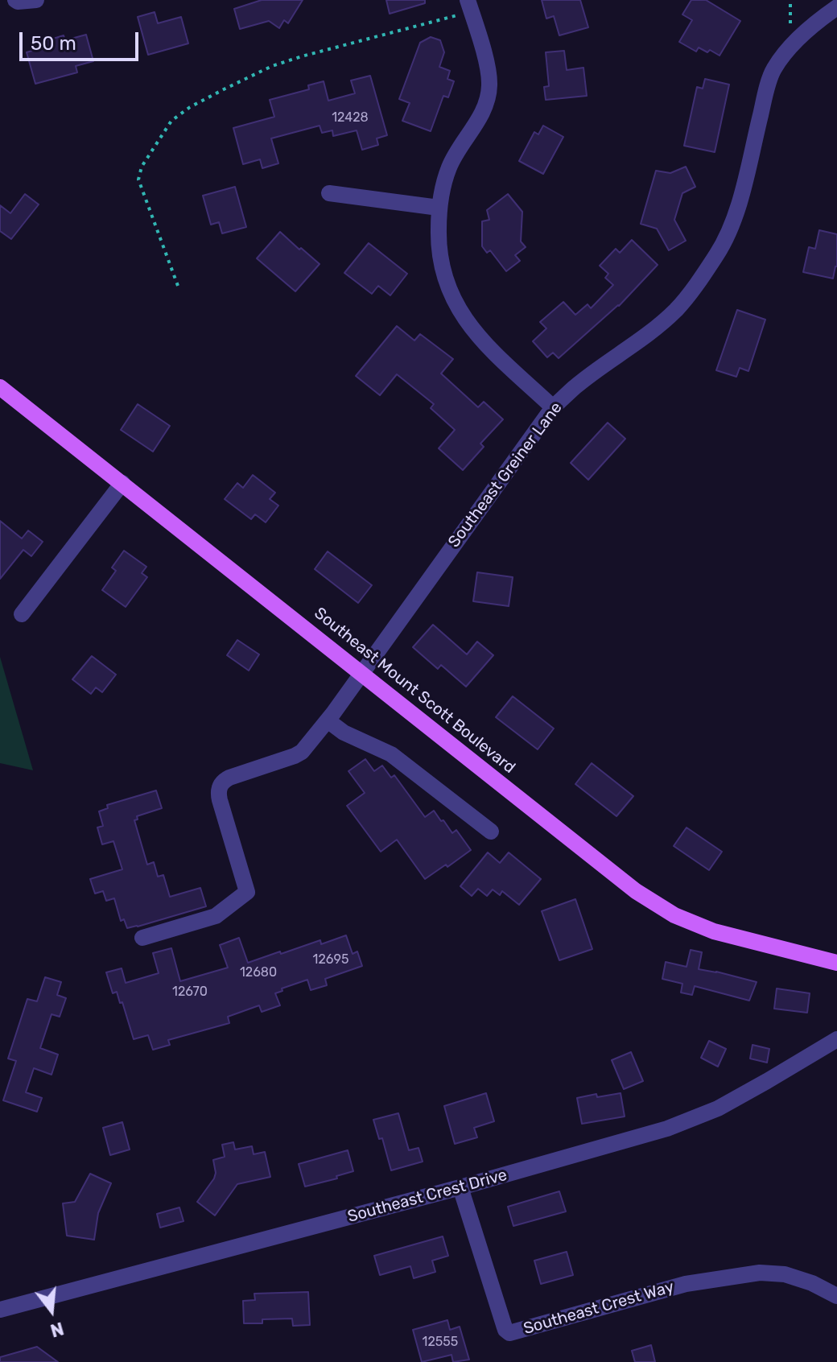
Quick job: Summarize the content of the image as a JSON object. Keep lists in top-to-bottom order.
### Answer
{
  "streets": {
    "main road": ["Southeast Mount Scott Boulevard"],
    "street": ["Southeast Greiner Lane", "Southeast Crest Drive", "Southeast Crest Way"]
  },
  "crossings": [
    ["Southeast Greiner Lane", "Southeast Mount Scott Boulevard"],
    ["Southeast Crest Drive", "Southeast Crest Way"]
  ],
  "house_numbers": [
    "12428",
    "12695",
    "12680",
    "12670",
    "12555"
  ],
  "scale_bar": "50 m",
  "north": "bottom"
}
